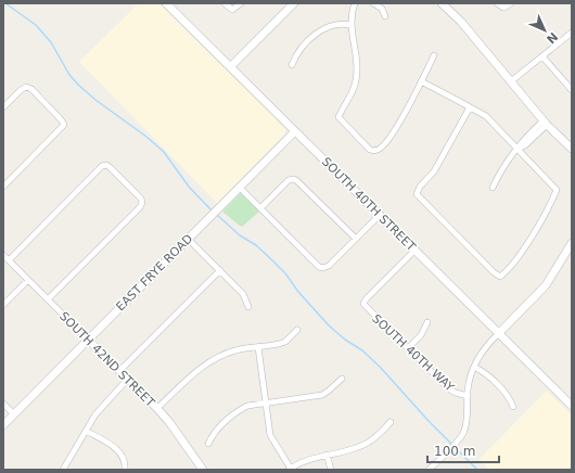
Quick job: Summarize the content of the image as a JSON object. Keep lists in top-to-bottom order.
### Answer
{
  "streets": {
    "street": [
      "SOUTH 40TH STREET",
      "EAST FRYE ROAD",
      "SOUTH 40TH WAY",
      "SOUTH 42ND STREET"
    ]
  },
  "crossings": [
    ["SOUTH 40TH STREET", "EAST FRYE ROAD"],
    ["SOUTH 40TH STREET", "SOUTH 40TH WAY"],
    ["EAST FRYE ROAD", "SOUTH 42ND STREET"]
  ],
  "scale_bar": "100 m",
  "north": "bottom right"
}
